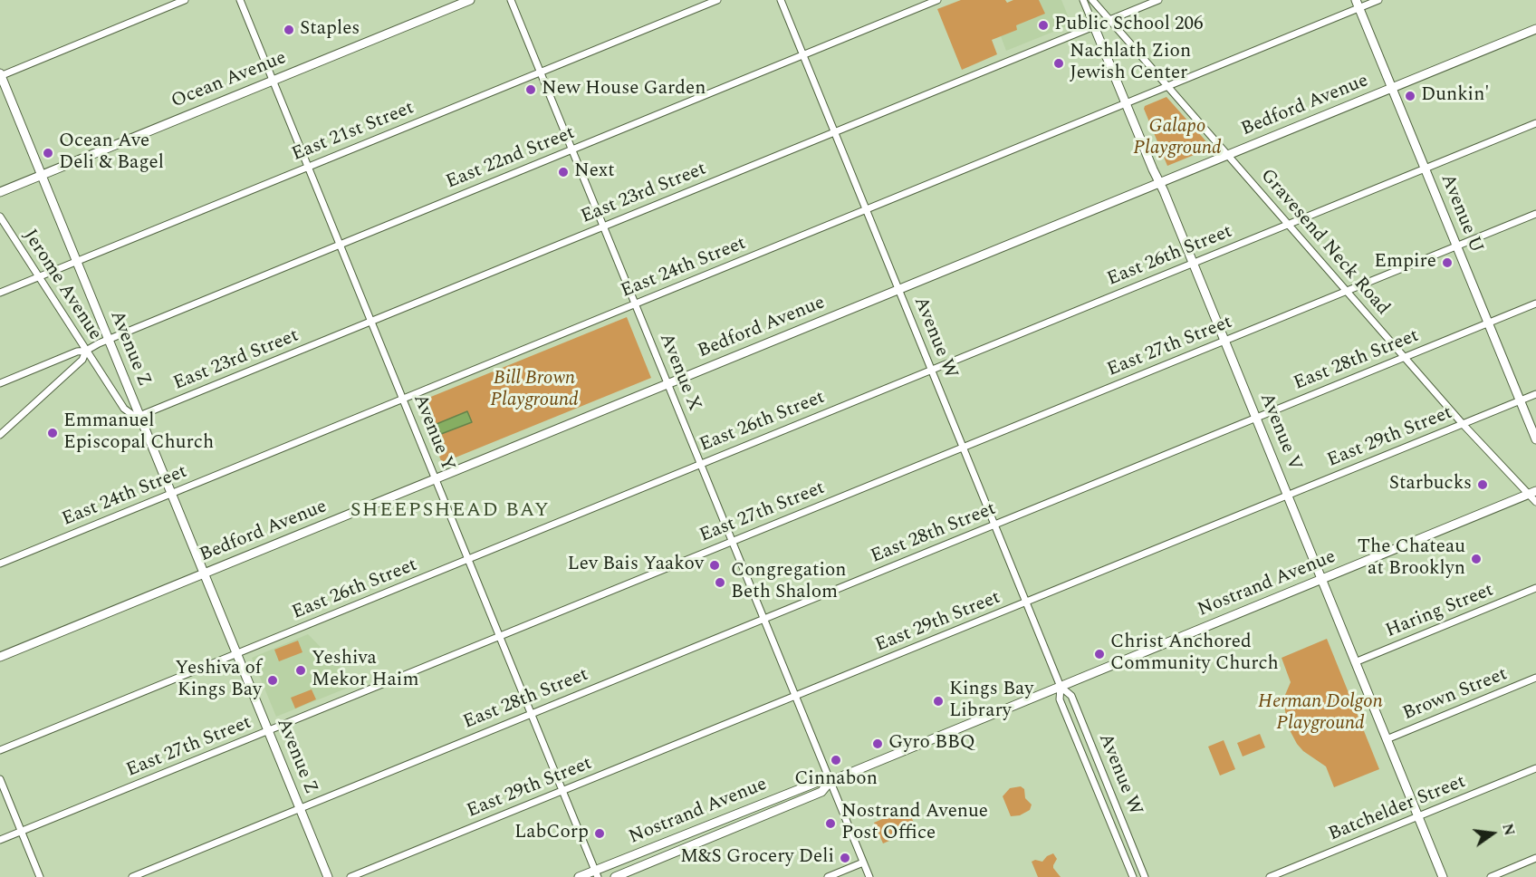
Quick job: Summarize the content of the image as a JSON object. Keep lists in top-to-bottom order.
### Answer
{
  "streets": {
    "main road": [
      "Ocean Avenue",
      "Bedford Avenue",
      "Avenue U",
      "Avenue Z",
      "Avenue V",
      "Nostrand Avenue"
    ],
    "street": [
      "East 21st Street",
      "East 22nd Street",
      "East 23rd Street",
      "Gravesend Neck Road",
      "East 26th Street",
      "East 24th Street",
      "Jerome Avenue",
      "Avenue W",
      "East 27th Street",
      "East 28th Street",
      "Avenue X",
      "Avenue Y",
      "East 29th Street",
      "Haring Street",
      "Brown Street",
      "Batchelder Street"
    ]
  },
  "crossings": [
    ["Ocean Avenue", "Avenue Z"],
    ["Ocean Avenue", "Avenue Y"],
    ["Bedford Avenue", "Avenue U"],
    ["Bedford Avenue", "Gravesend Neck Road"],
    ["Bedford Avenue", "Avenue W"],
    ["Bedford Avenue", "Avenue Z"],
    ["Bedford Avenue", "Avenue X"],
    ["Bedford Avenue", "Avenue V"],
    ["Bedford Avenue", "Avenue Y"],
    ["East 21st Street", "Jerome Avenue"],
    ["East 21st Street", "Avenue Z"],
    ["East 21st Street", "Avenue X"],
    ["East 21st Street", "Avenue Y"],
    ["East 22nd Street", "Jerome Avenue"],
    ["East 22nd Street", "Avenue W"],
    ["East 22nd Street", "Avenue Z"],
    ["East 22nd Street", "Avenue X"],
    ["East 22nd Street", "Avenue Y"],
    ["East 23rd Street", "Gravesend Neck Road"],
    ["East 23rd Street", "Jerome Avenue"],
    ["East 23rd Street", "Avenue W"],
    ["East 23rd Street", "Avenue Z"],
    ["East 23rd Street", "Avenue X"],
    ["East 23rd Street", "Avenue V"],
    ["East 23rd Street", "Avenue Y"],
    ["Avenue U", "East 26th Street"],
    ["Avenue U", "East 24th Street"],
    ["Avenue U", "East 27th Street"],
    ["Avenue U", "East 28th Street"],
    ["Avenue U", "East 29th Street"],
    ["Gravesend Neck Road", "East 26th Street"],
    ["Gravesend Neck Road", "East 24th Street"],
    ["Gravesend Neck Road", "East 27th Street"],
    ["Gravesend Neck Road", "East 28th Street"],
    ["Gravesend Neck Road", "East 29th Street"],
    ["Gravesend Neck Road", "Nostrand Avenue"],
    ["East 26th Street", "Avenue W"],
    ["East 26th Street", "Avenue Z"],
    ["East 26th Street", "Avenue X"],
    ["East 26th Street", "Avenue V"],
    ["East 26th Street", "Avenue Y"],
    ["East 24th Street", "Avenue W"],
    ["East 24th Street", "Avenue Z"],
    ["East 24th Street", "Avenue X"],
    ["East 24th Street", "Avenue V"],
    ["East 24th Street", "Avenue Y"],
    ["Jerome Avenue", "Avenue Z"],
    ["Avenue W", "East 27th Street"],
    ["Avenue W", "East 28th Street"],
    ["Avenue W", "East 29th Street"],
    ["Avenue W", "Nostrand Avenue"],
    ["East 27th Street", "Avenue Z"],
    ["East 27th Street", "Avenue X"],
    ["East 27th Street", "Avenue V"],
    ["East 27th Street", "Avenue Y"],
    ["Avenue Z", "East 28th Street"],
    ["East 28th Street", "Avenue X"],
    ["East 28th Street", "Avenue V"],
    ["East 28th Street", "Avenue Y"],
    ["Avenue X", "East 29th Street"],
    ["Avenue X", "Nostrand Avenue"],
    ["Avenue V", "East 29th Street"],
    ["Avenue V", "Nostrand Avenue"],
    ["Avenue V", "Haring Street"],
    ["Avenue V", "Brown Street"],
    ["Avenue V", "Batchelder Street"],
    ["Avenue Y", "East 29th Street"],
    ["Avenue Y", "Nostrand Avenue"]
  ],
  "districts": ["SHEEPSHEAD BAY"],
  "parks": ["Galapo Playground", "Bill Brown Playground", "Herman Dolgon Playground"],
  "places": [
    "Public School 206",
    "Staples",
    "Nachlath Zion Jewish Center",
    "New House Garden",
    "Dunkin'",
    "Ocean Ave Deli & Bagel",
    "Next",
    "Empire",
    "Emmanuel Episcopal Church",
    "Starbucks",
    "The Chateau at Brooklyn",
    "Lev Bais Yaakov",
    "Congregation Beth Shalom",
    "Christ Anchored Community Church",
    "Yeshiva Mekor Haim",
    "Yeshiva of Kings Bay",
    "Kings Bay Library",
    "Gyro BBQ",
    "Cinnabon",
    "Nostrand Avenue Post Office",
    "LabCorp",
    "M&S Grocery Deli"
  ],
  "north": "right"
}
